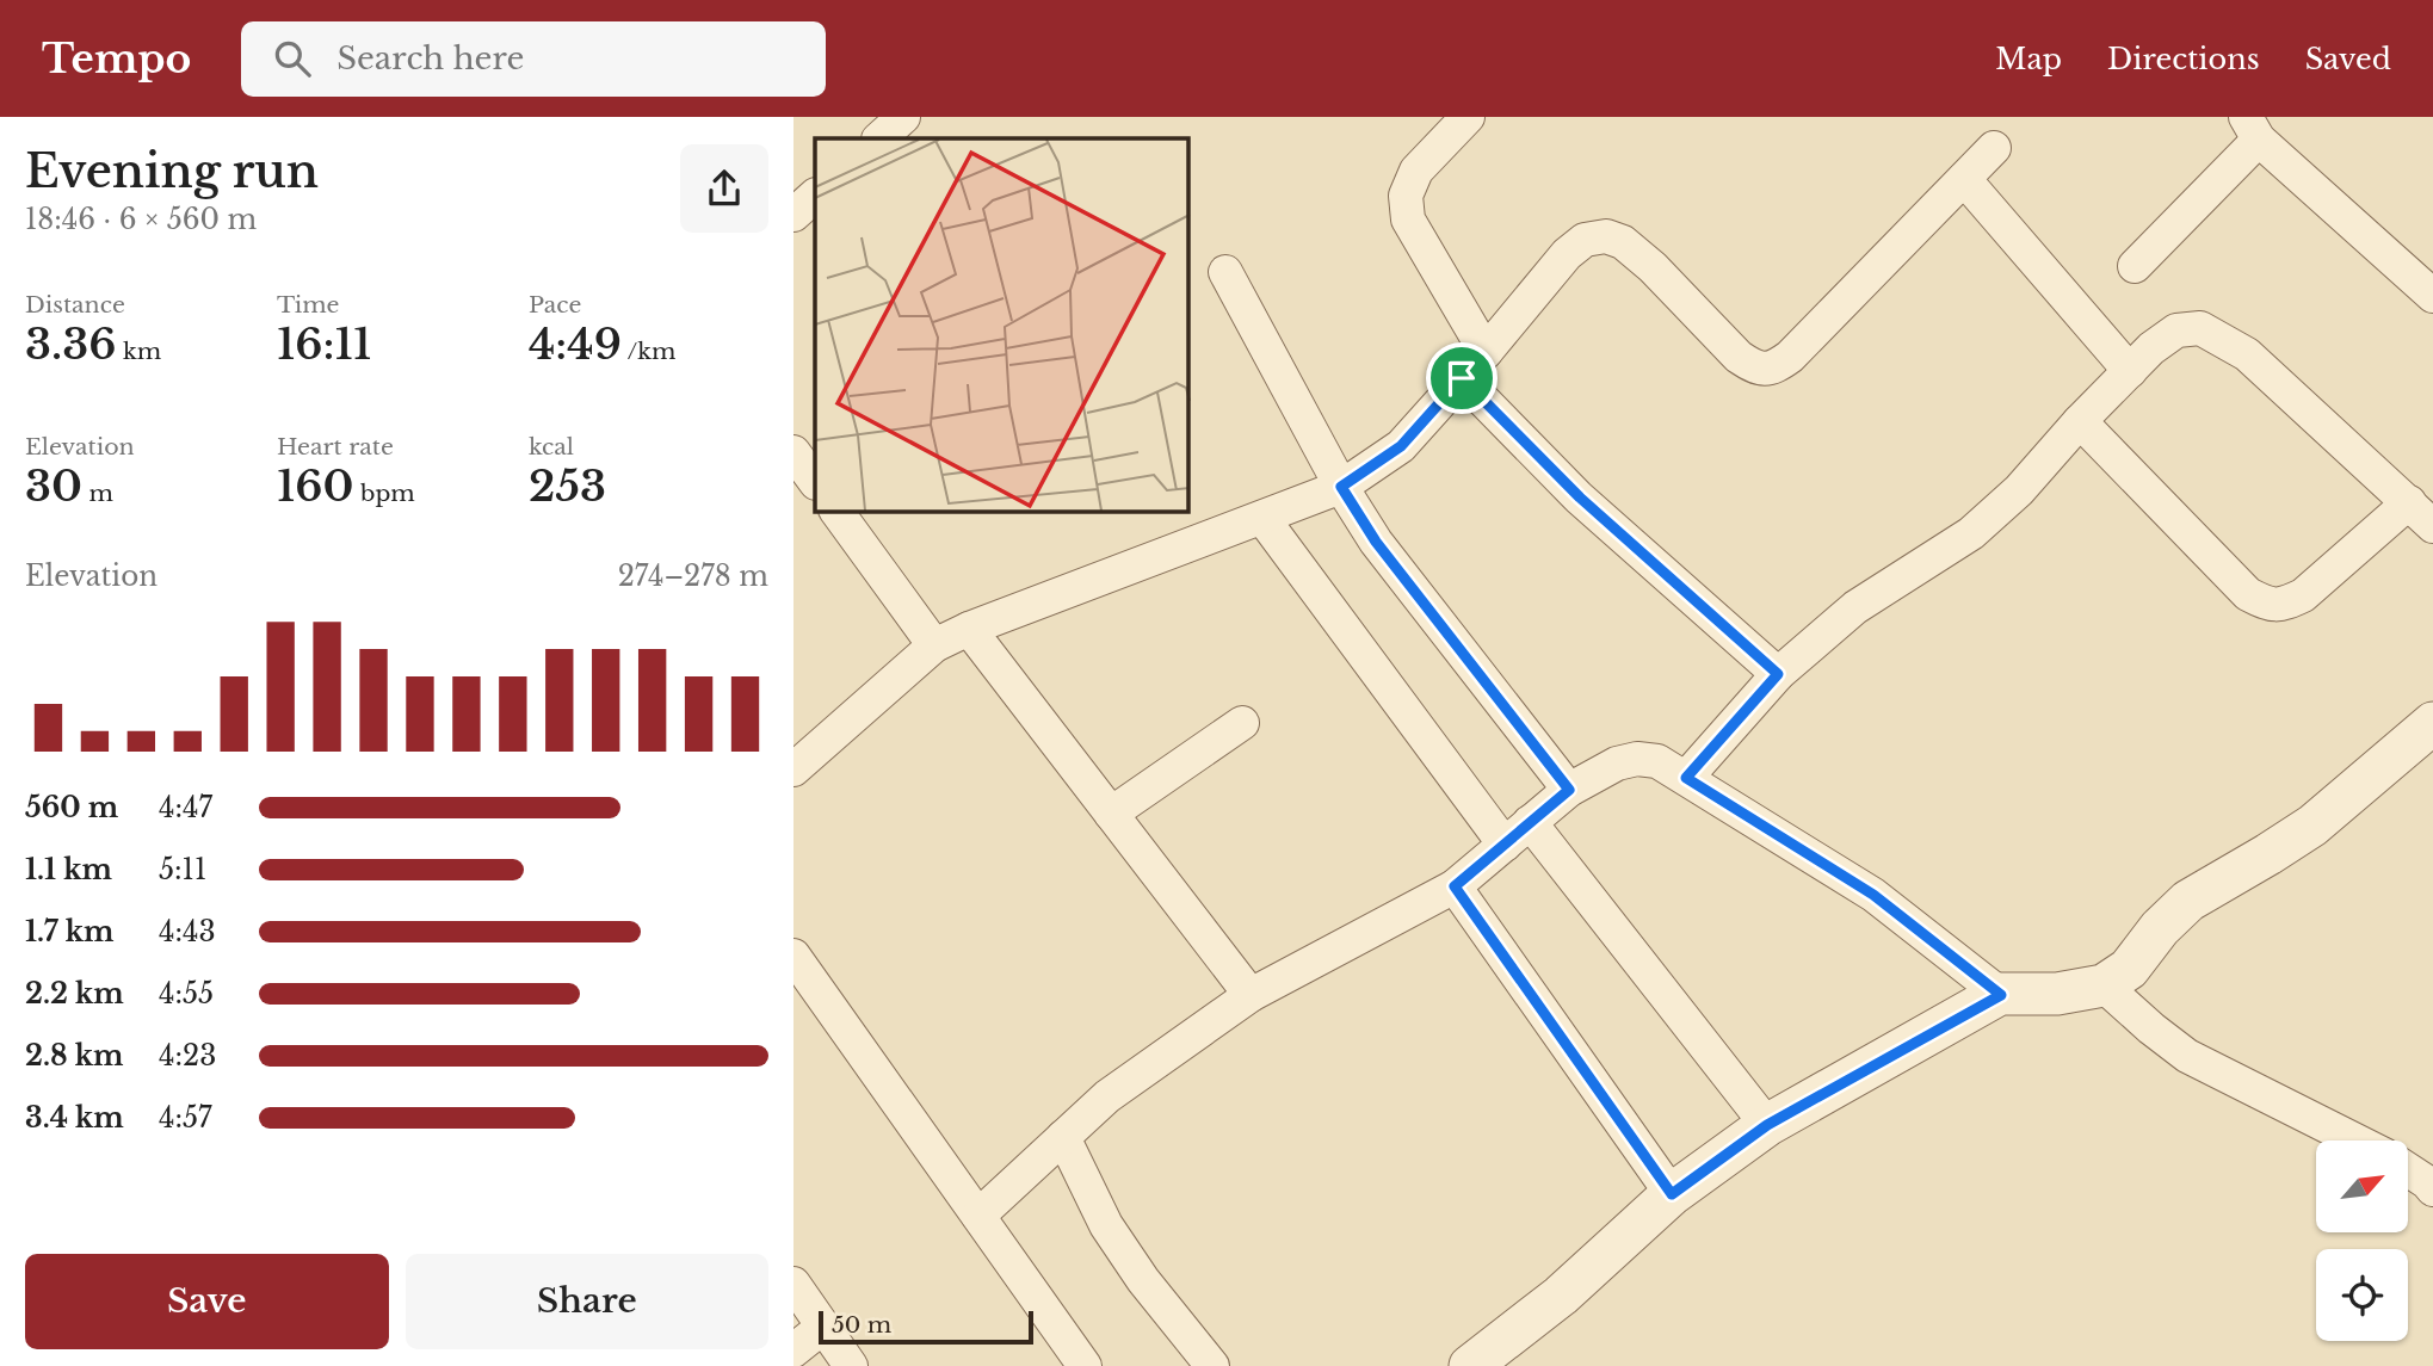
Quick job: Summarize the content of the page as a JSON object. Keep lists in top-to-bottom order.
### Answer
{
  "scale_bar": "50 m",
  "north": "top right",
  "page": {
    "header": "Tempo",
    "search": "Search here",
    "nav": ["Map", "Directions", "Saved"],
    "heading": ["Evening run", "18:46 · 6 × 560 m"],
    "stats": [
      ["Distance", "3.36 km"],
      ["Time", "16:11"],
      ["Pace", "4:49 /km"],
      ["Elevation", "30 m"],
      ["Heart rate", "160 bpm"],
      ["kcal", "253"]
    ],
    "chart": ["Elevation", "274–278 m"],
    "list": [
      {
        "name": "560 m",
        "note": "4:47"
      },
      {
        "name": "1.1 km",
        "note": "5:11"
      },
      {
        "name": "1.7 km",
        "note": "4:43"
      },
      {
        "name": "2.2 km",
        "note": "4:55"
      },
      {
        "name": "2.8 km",
        "note": "4:23"
      },
      {
        "name": "3.4 km",
        "note": "4:57"
      }
    ],
    "buttons": ["Save", "Share"],
    "scale": "50 m"
  }
}
